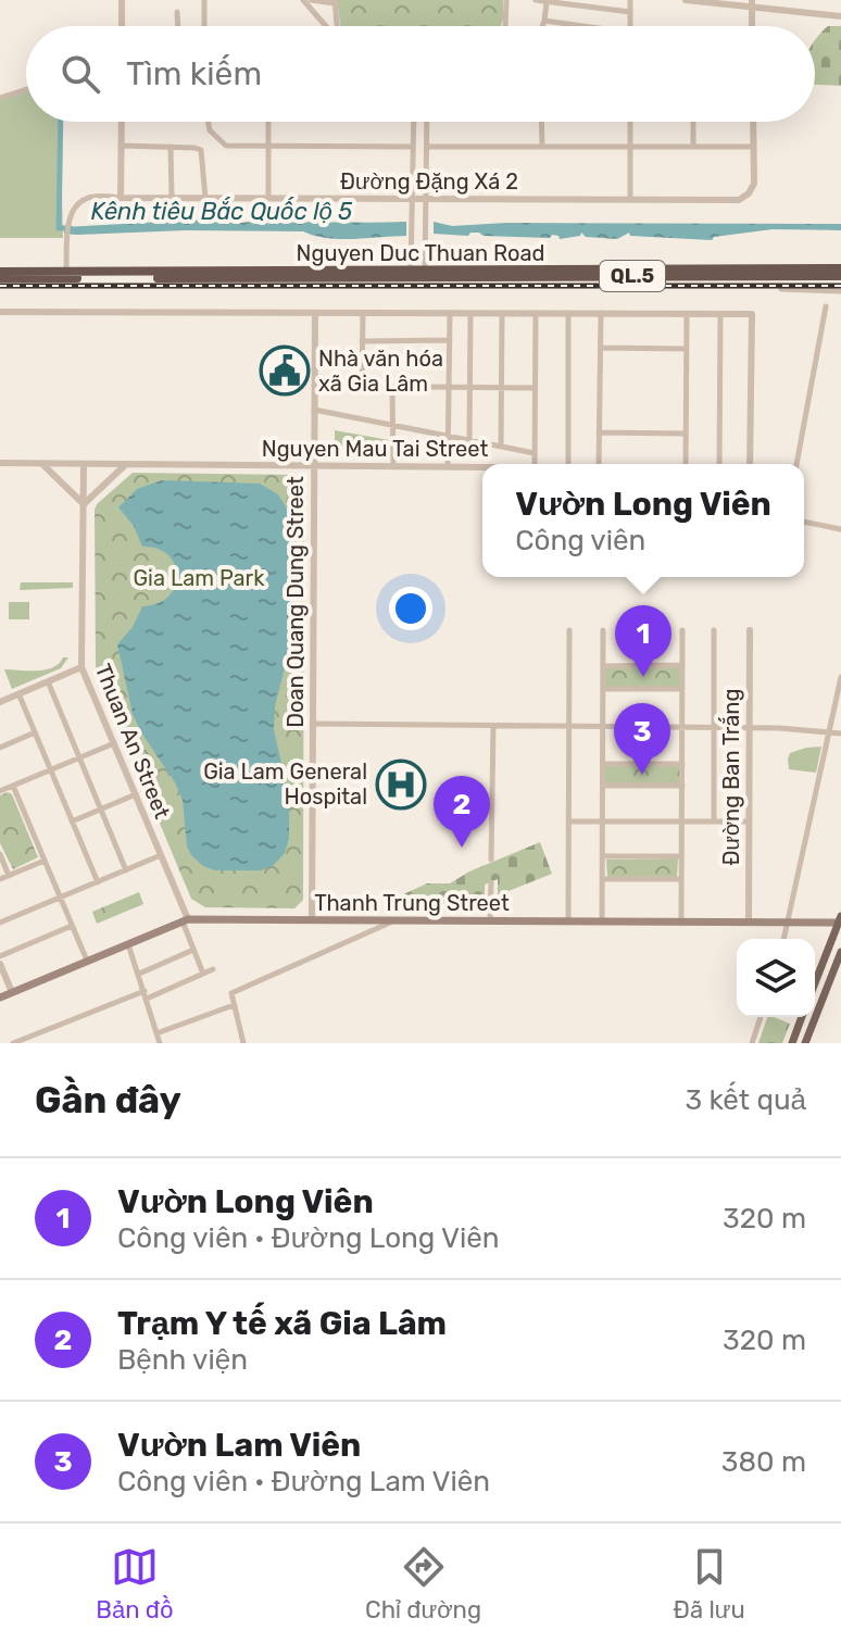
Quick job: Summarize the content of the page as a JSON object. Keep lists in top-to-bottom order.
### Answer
{
  "streets": {
    "highway": ["Nguyen Duc Thuan Road", "QL.5"],
    "main road": ["Thanh Trung Street"],
    "street": [
      "Đường Đặng Xá 2",
      "Nguyen Mau Tai Street",
      "Doan Quang Dung Street",
      "Thuan An Street",
      "Đường Ban Trắng"
    ]
  },
  "crossings": [
    ["Nguyen Mau Tai Street", "Doan Quang Dung Street"],
    ["Nguyen Mau Tai Street", "Thuan An Street"],
    ["Doan Quang Dung Street", "Thanh Trung Street"],
    ["Thuan An Street", "Thanh Trung Street"],
    ["Đường Ban Trắng", "Thanh Trung Street"]
  ],
  "water": ["Kênh tiêu Bắc Quốc lộ 5"],
  "parks": ["Gia Lam Park"],
  "places": {
    "public building": ["Nhà văn hóa xã Gia Lâm"],
    "hospital": ["Gia Lam General Hospital"]
  },
  "page": {
    "search": "Tìm kiếm",
    "popup": ["Vườn Long Viên", "Công viên"],
    "pins": ["1", "3", "2"],
    "heading": ["Gần đây", "3 kết quả"],
    "list": [
      {
        "mark": "1",
        "name": "Vườn Long Viên",
        "note": "Công viên · Đường Long Viên",
        "value": "320 m"
      },
      {
        "mark": "2",
        "name": "Trạm Y tế xã Gia Lâm",
        "note": "Bệnh viện",
        "value": "320 m"
      },
      {
        "mark": "3",
        "name": "Vườn Lam Viên",
        "note": "Công viên · Đường Lam Viên",
        "value": "380 m"
      }
    ],
    "nav": ["Bản đồ", "Chỉ đường", "Đã lưu"]
  }
}
